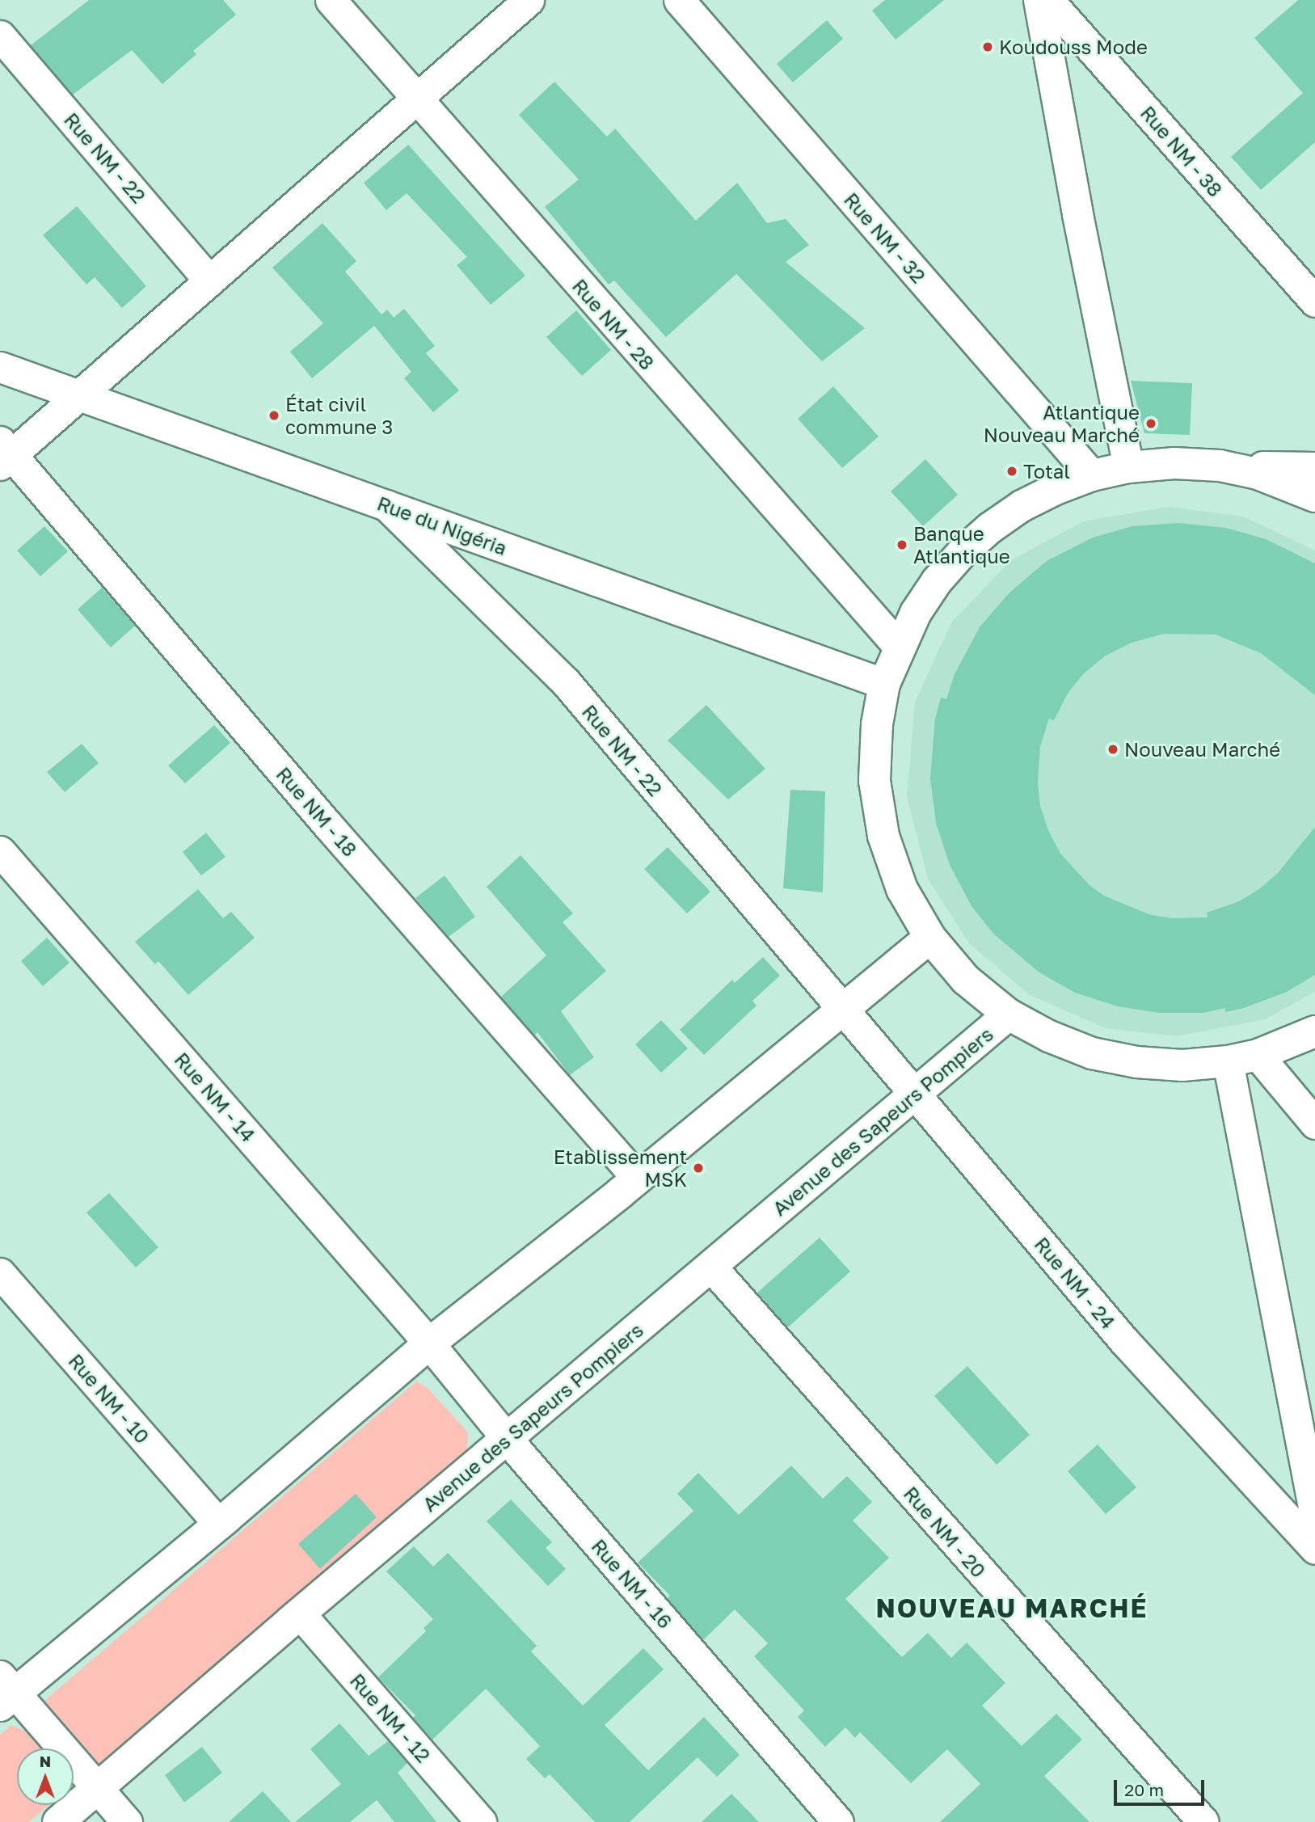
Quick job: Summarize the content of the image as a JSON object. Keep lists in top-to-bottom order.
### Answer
{
  "streets": {
    "street": [
      "Rue NM - 38",
      "Rue NM - 22",
      "Rue NM - 32",
      "Rue NM - 28",
      "Rue du Nigéria",
      "Rue NM - 18",
      "Rue NM - 14",
      "Avenue des Sapeurs Pompiers",
      "Rue NM - 24",
      "Rue NM - 10",
      "Rue NM - 20",
      "Rue NM - 16",
      "Rue NM - 12"
    ]
  },
  "crossings": [
    ["Rue NM - 22", "Rue du Nigéria"],
    ["Rue NM - 22", "Rue NM - 24"],
    ["Rue NM - 14", "Rue NM - 16"],
    ["Avenue des Sapeurs Pompiers", "Rue NM - 24"],
    ["Avenue des Sapeurs Pompiers", "Rue NM - 20"],
    ["Avenue des Sapeurs Pompiers", "Rue NM - 16"],
    ["Avenue des Sapeurs Pompiers", "Rue NM - 12"]
  ],
  "districts": ["NOUVEAU MARCHÉ"],
  "places": [
    "Koudouss Mode",
    "État civil commune 3",
    "Atlantique Nouveau Marché",
    "Total",
    "Banque Atlantique",
    "Nouveau Marché",
    "Etablissement MSK"
  ],
  "scale_bar": "20 m",
  "north": "top"
}
